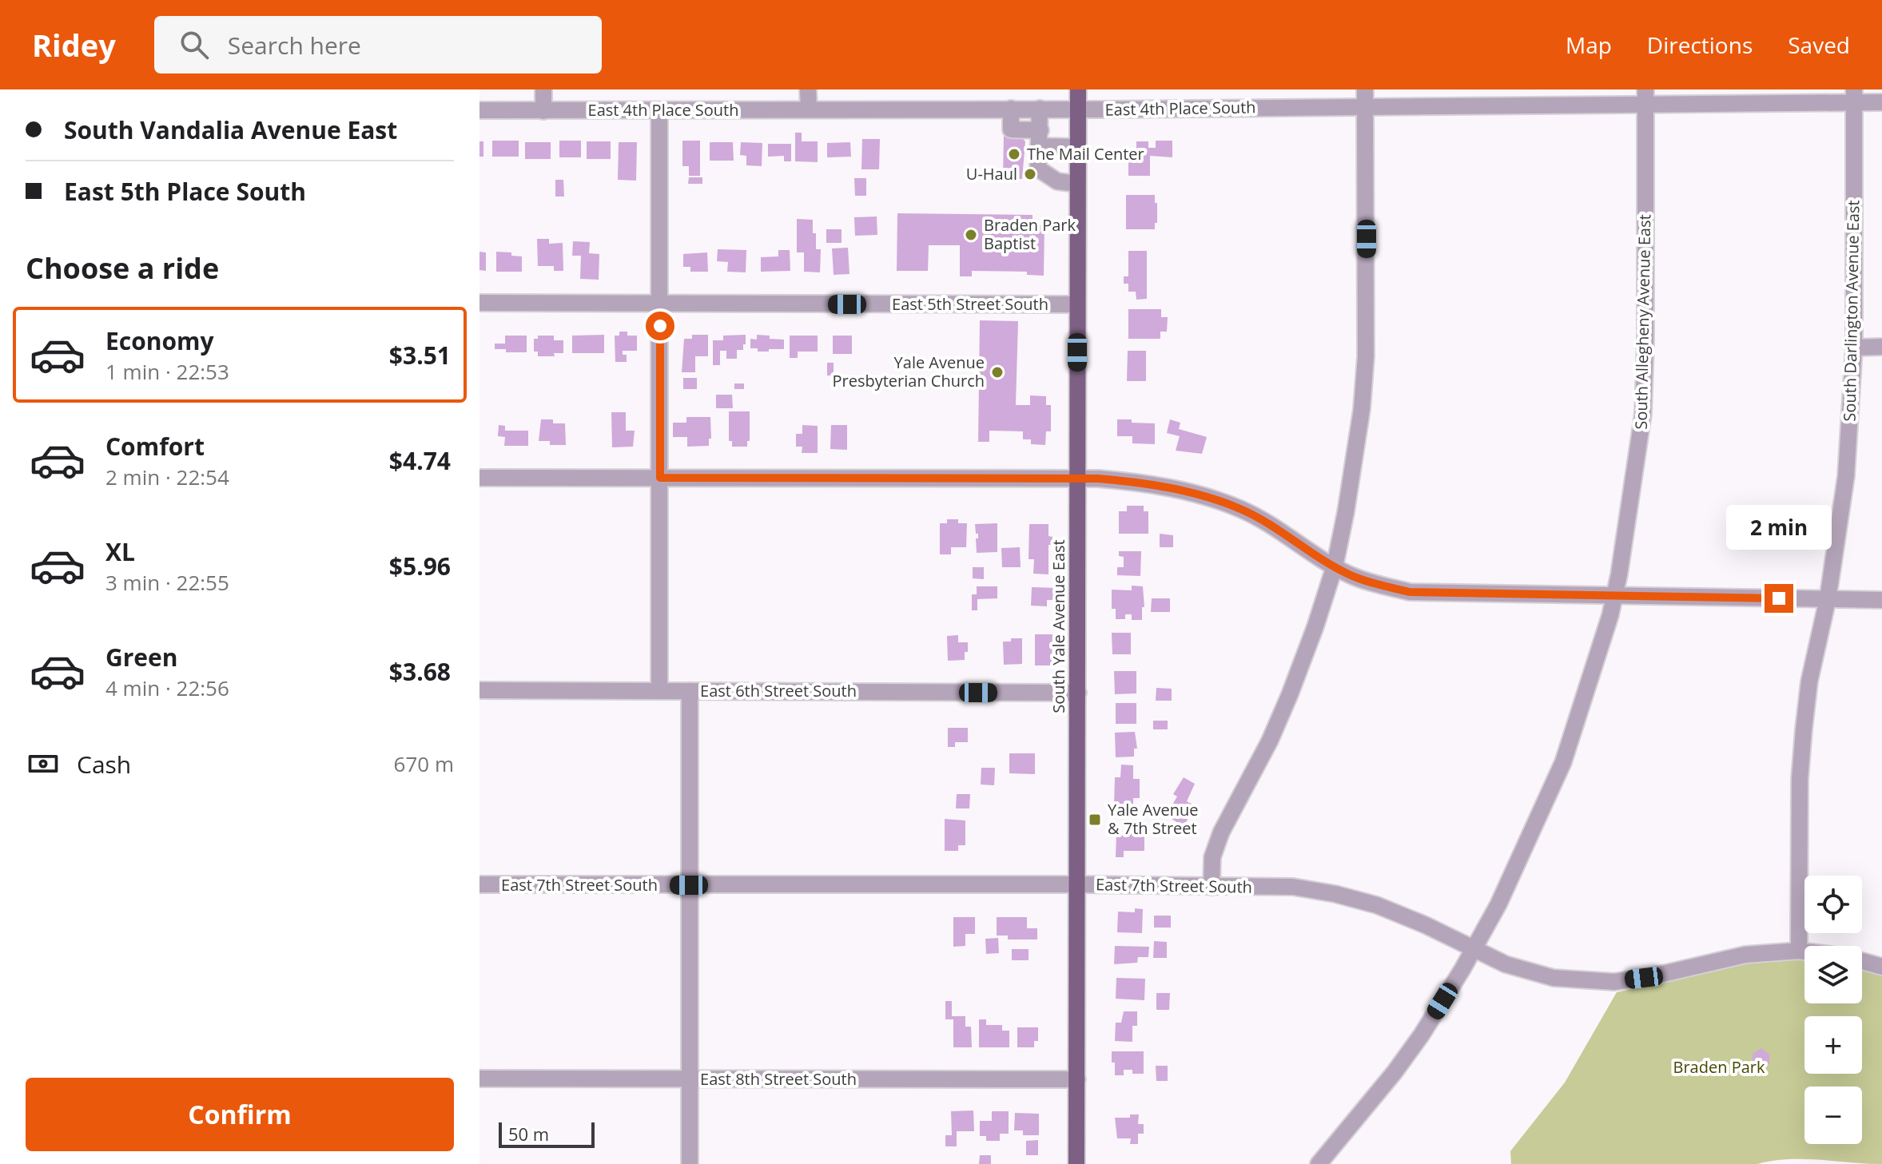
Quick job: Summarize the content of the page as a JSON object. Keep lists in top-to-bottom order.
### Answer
{
  "streets": {
    "main road": ["South Yale Avenue East"],
    "street": [
      "East 4th Place South",
      "East 5th Street South",
      "South Darlington Avenue East",
      "South Allegheny Avenue East",
      "East 6th Street South",
      "East 7th Street South",
      "East 8th Street South"
    ]
  },
  "crossings": [
    ["East 4th Place South", "South Darlington Avenue East"],
    ["East 4th Place South", "South Allegheny Avenue East"],
    ["East 4th Place South", "South Yale Avenue East"],
    ["East 5th Street South", "South Yale Avenue East"],
    ["South Darlington Avenue East", "East 7th Street South"],
    ["South Allegheny Avenue East", "East 7th Street South"],
    ["South Yale Avenue East", "East 6th Street South"],
    ["South Yale Avenue East", "East 7th Street South"],
    ["South Yale Avenue East", "East 8th Street South"]
  ],
  "parks": ["Braden Park"],
  "places": {
    "other": [
      "The Mail Center",
      "U-Haul",
      "Braden Park Baptist",
      "Yale Avenue Presbyterian Church"
    ],
    "transit": ["Yale Avenue & 7th Street"]
  },
  "scale_bar": "50 m",
  "page": {
    "header": "Ridey",
    "search": "Search here",
    "nav": ["Map", "Directions", "Saved"],
    "banner": ["South Vandalia Avenue East", "East 5th Place South"],
    "heading": "Choose a ride",
    "list": [
      {
        "name": "Economy",
        "note": "1 min · 22:53",
        "value": "$3.51"
      },
      {
        "name": "Comfort",
        "note": "2 min · 22:54",
        "value": "$4.74"
      },
      {
        "name": "XL",
        "note": "3 min · 22:55",
        "value": "$5.96"
      },
      {
        "name": "Green",
        "note": "4 min · 22:56",
        "value": "$3.68"
      }
    ],
    "bubble": "2 min",
    "pay": ["Cash", "670 m"],
    "map_buttons": ["+", "−"],
    "buttons": "Confirm",
    "scale": "50 m"
  }
}
